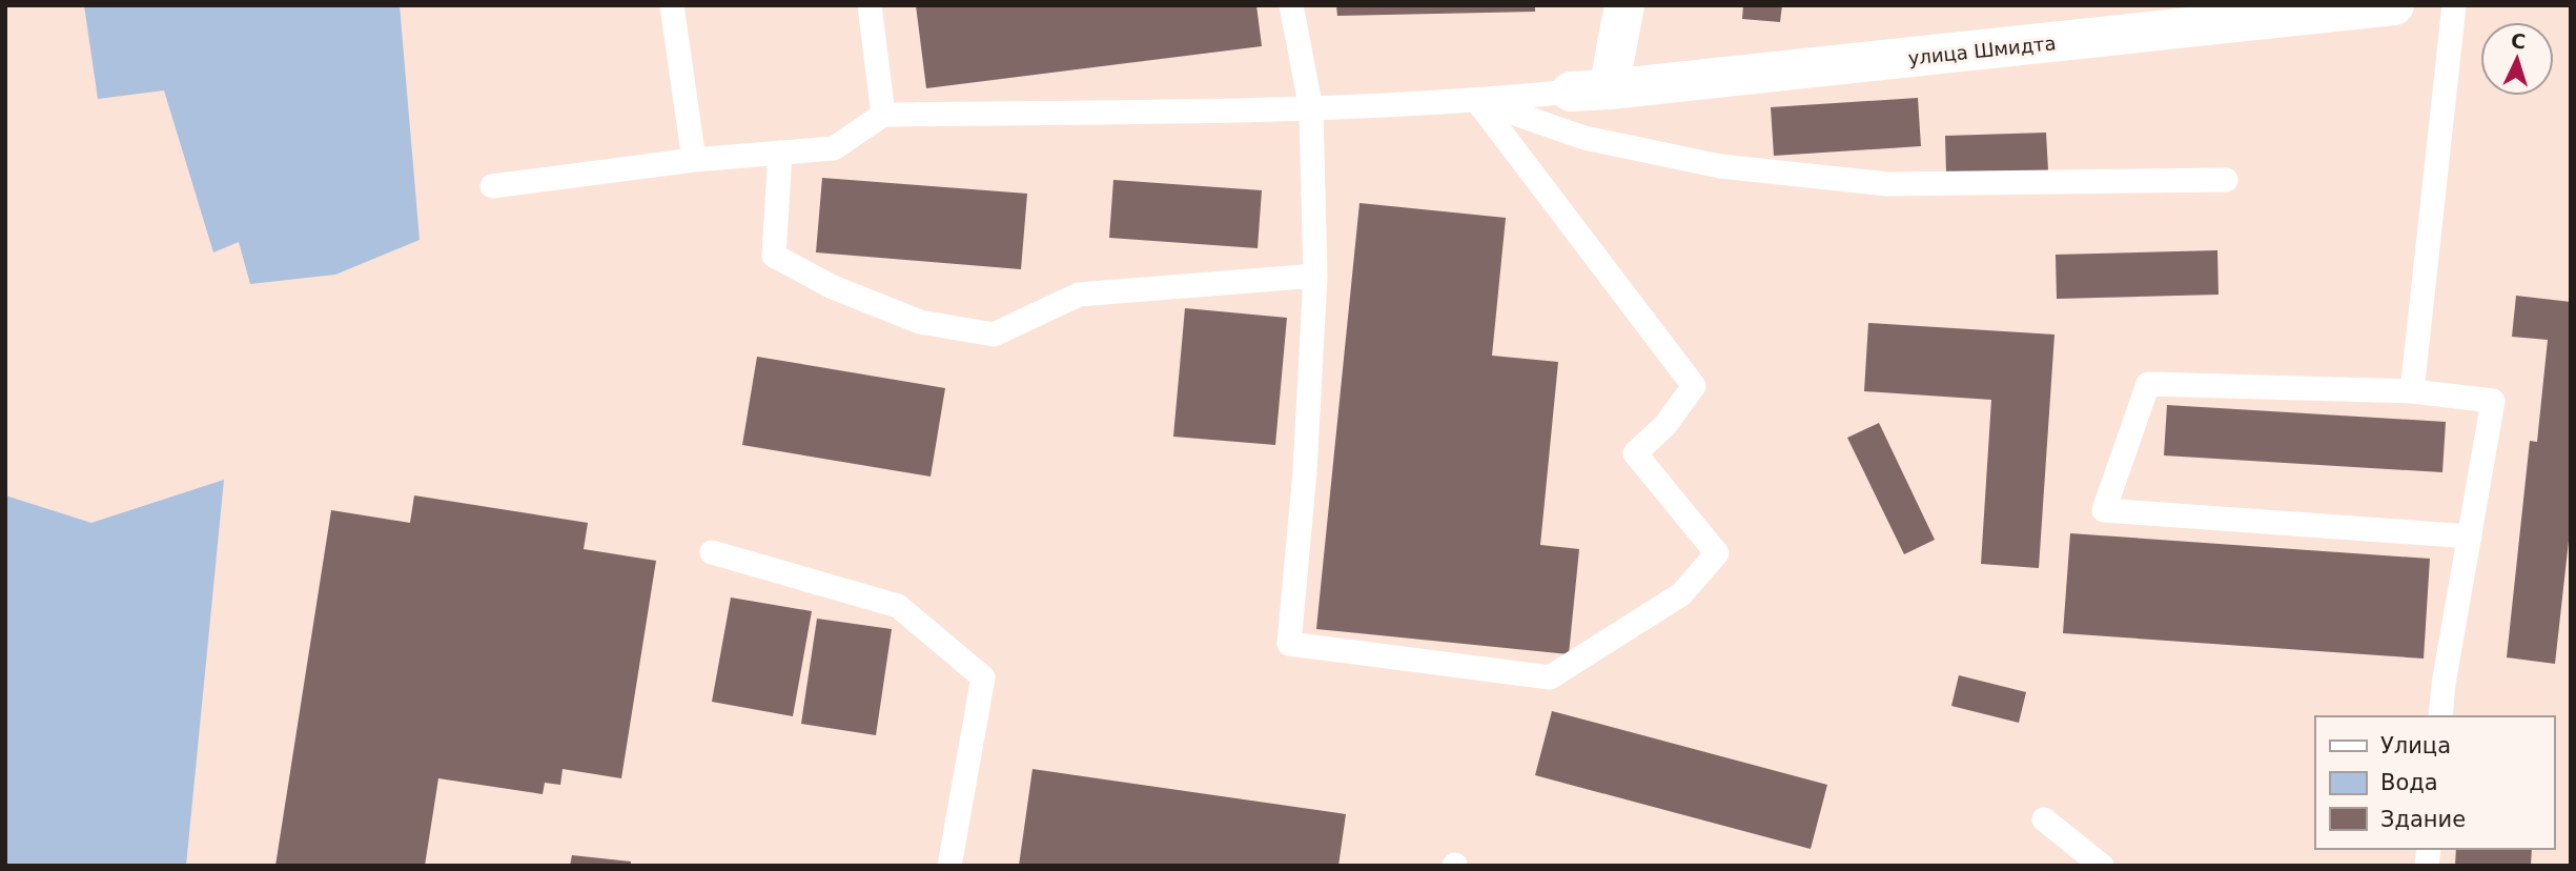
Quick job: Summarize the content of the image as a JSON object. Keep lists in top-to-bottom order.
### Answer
{
  "streets": {
    "street": ["улица Шмидта"]
  },
  "legend": ["Улица", "Вода", "Здание"],
  "north": "top"
}
